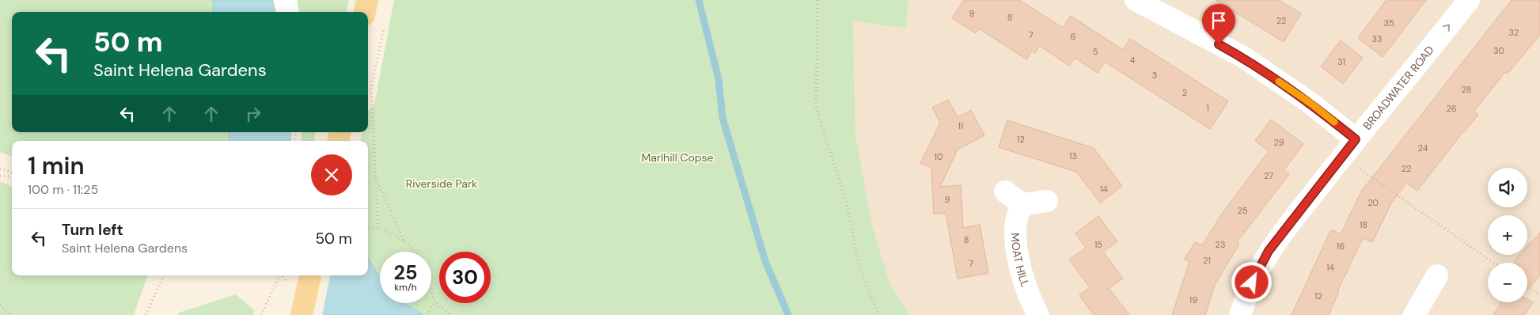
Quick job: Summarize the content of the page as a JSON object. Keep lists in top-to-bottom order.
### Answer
{
  "streets": {
    "street": ["BROADWATER ROAD", "MOAT HILL"]
  },
  "one_way": ["BROADWATER ROAD"],
  "parks": ["Marlhill Copse", "Riverside Park"],
  "house_numbers": [
    "9",
    "8",
    "22",
    "35",
    "32",
    "7",
    "6",
    "33",
    "30",
    "5",
    "4",
    "31",
    "3",
    "28",
    "2",
    "1",
    "26",
    "11",
    "12",
    "29",
    "24",
    "13",
    "10",
    "22",
    "27",
    "14",
    "9",
    "20",
    "25",
    "18",
    "8",
    "15",
    "23",
    "16",
    "21",
    "7",
    "14",
    "12",
    "19"
  ],
  "page": {
    "turn": ["50 m", "Saint Helena Gardens"],
    "heading": ["1 min", "100 m · 11:25"],
    "map_buttons": ["+", "−"],
    "list": [
      {
        "name": "Turn left",
        "note": "Saint Helena Gardens",
        "value": "50 m"
      }
    ],
    "speed": "25 km/h",
    "limit": "30"
  }
}
